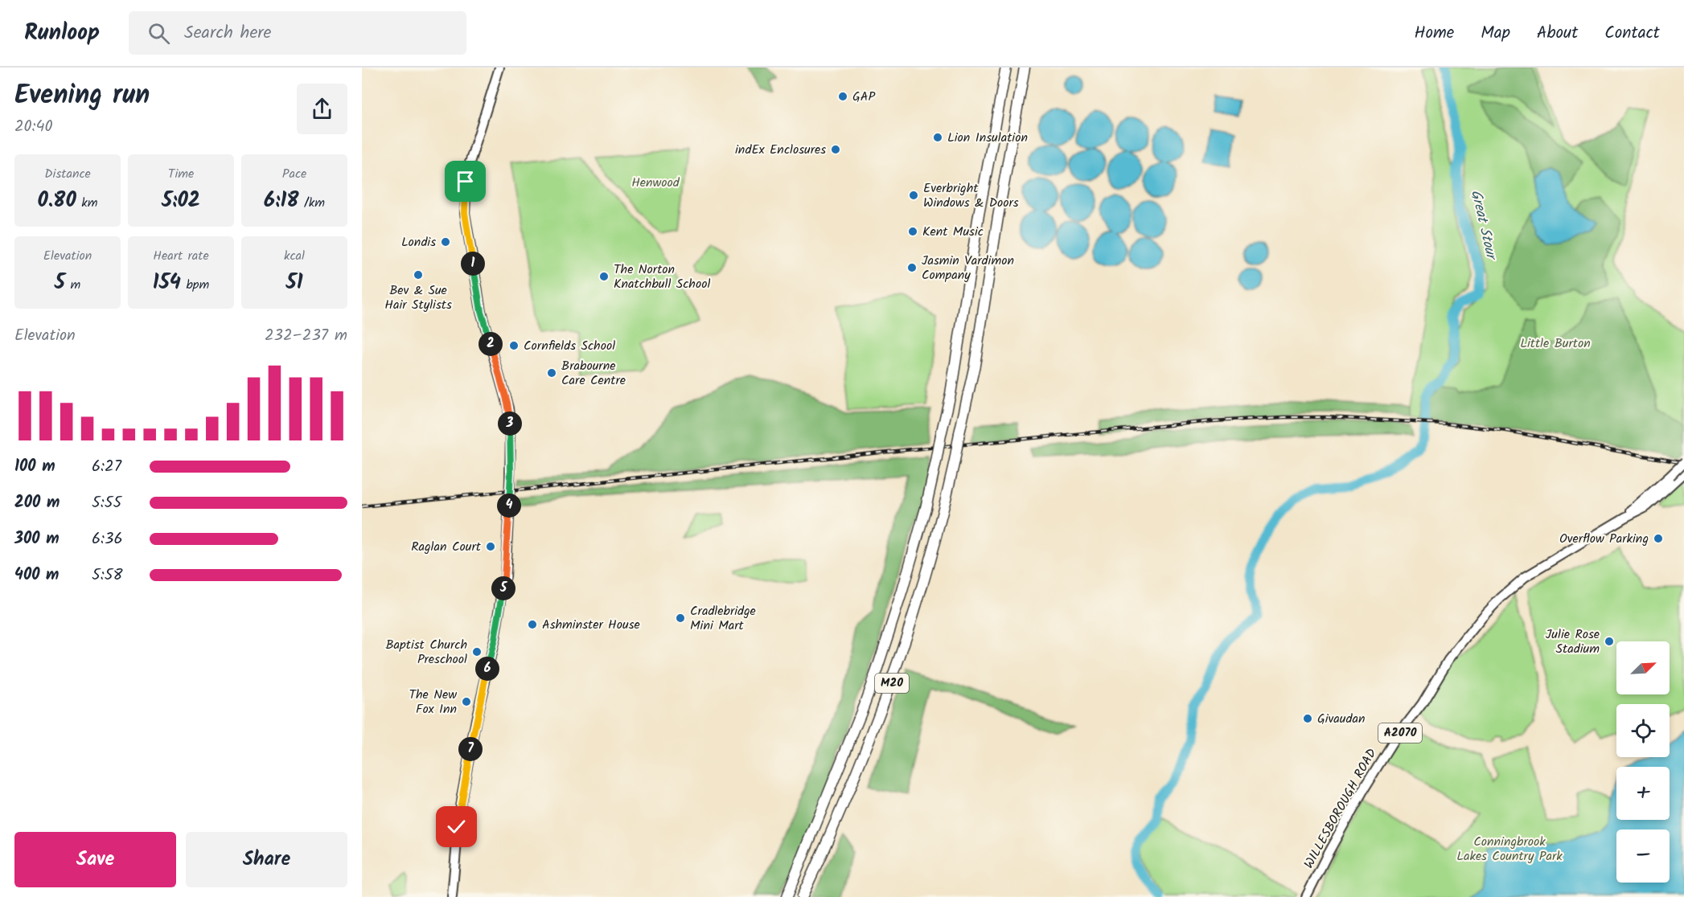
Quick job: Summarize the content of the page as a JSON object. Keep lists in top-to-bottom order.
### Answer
{
  "streets": {
    "highway": ["M20"],
    "main road": ["A2070", "WILLESBOROUGH ROAD"]
  },
  "water": ["Great Stour"],
  "parks": ["Henwood", "Little Burton", "Conningbrook Lakes Country Park"],
  "places": [
    "GAP",
    "Lion Insulation",
    "indEx Enclosures",
    "Everbright Windows & Doors",
    "Kent Music",
    "Londis",
    "Jasmin Vardimon Company",
    "Bev & Sue Hair Stylists",
    "The Norton Knatchbull School",
    "Cornfields School",
    "Brabourne Care Centre",
    "Overflow Parking",
    "Raglan Court",
    "Cradlebridge Mini Mart",
    "Ashminster House",
    "Julie Rose Stadium",
    "Baptist Church Preschool",
    "The New Fox Inn",
    "Givaudan"
  ],
  "north": "top right",
  "page": {
    "header": "Runloop",
    "search": "Search here",
    "nav": [
      "Home",
      "Map",
      "About",
      "Contact"
    ],
    "heading": ["Evening run", "20:40"],
    "stats": [
      ["Distance", "0.80 km"],
      ["Time", "5:02"],
      ["Pace", "6:18 /km"],
      ["Elevation", "5 m"],
      ["Heart rate", "154 bpm"],
      ["kcal", "51"]
    ],
    "pins": [
      "1",
      "2",
      "3",
      "4",
      "5",
      "6",
      "7"
    ],
    "chart": ["Elevation", "232–237 m"],
    "list": [
      {
        "name": "100 m",
        "note": "6:27"
      },
      {
        "name": "200 m",
        "note": "5:55"
      },
      {
        "name": "300 m",
        "note": "6:36"
      },
      {
        "name": "400 m",
        "note": "5:58"
      }
    ],
    "map_buttons": ["+", "−"],
    "buttons": ["Save", "Share"]
  }
}
